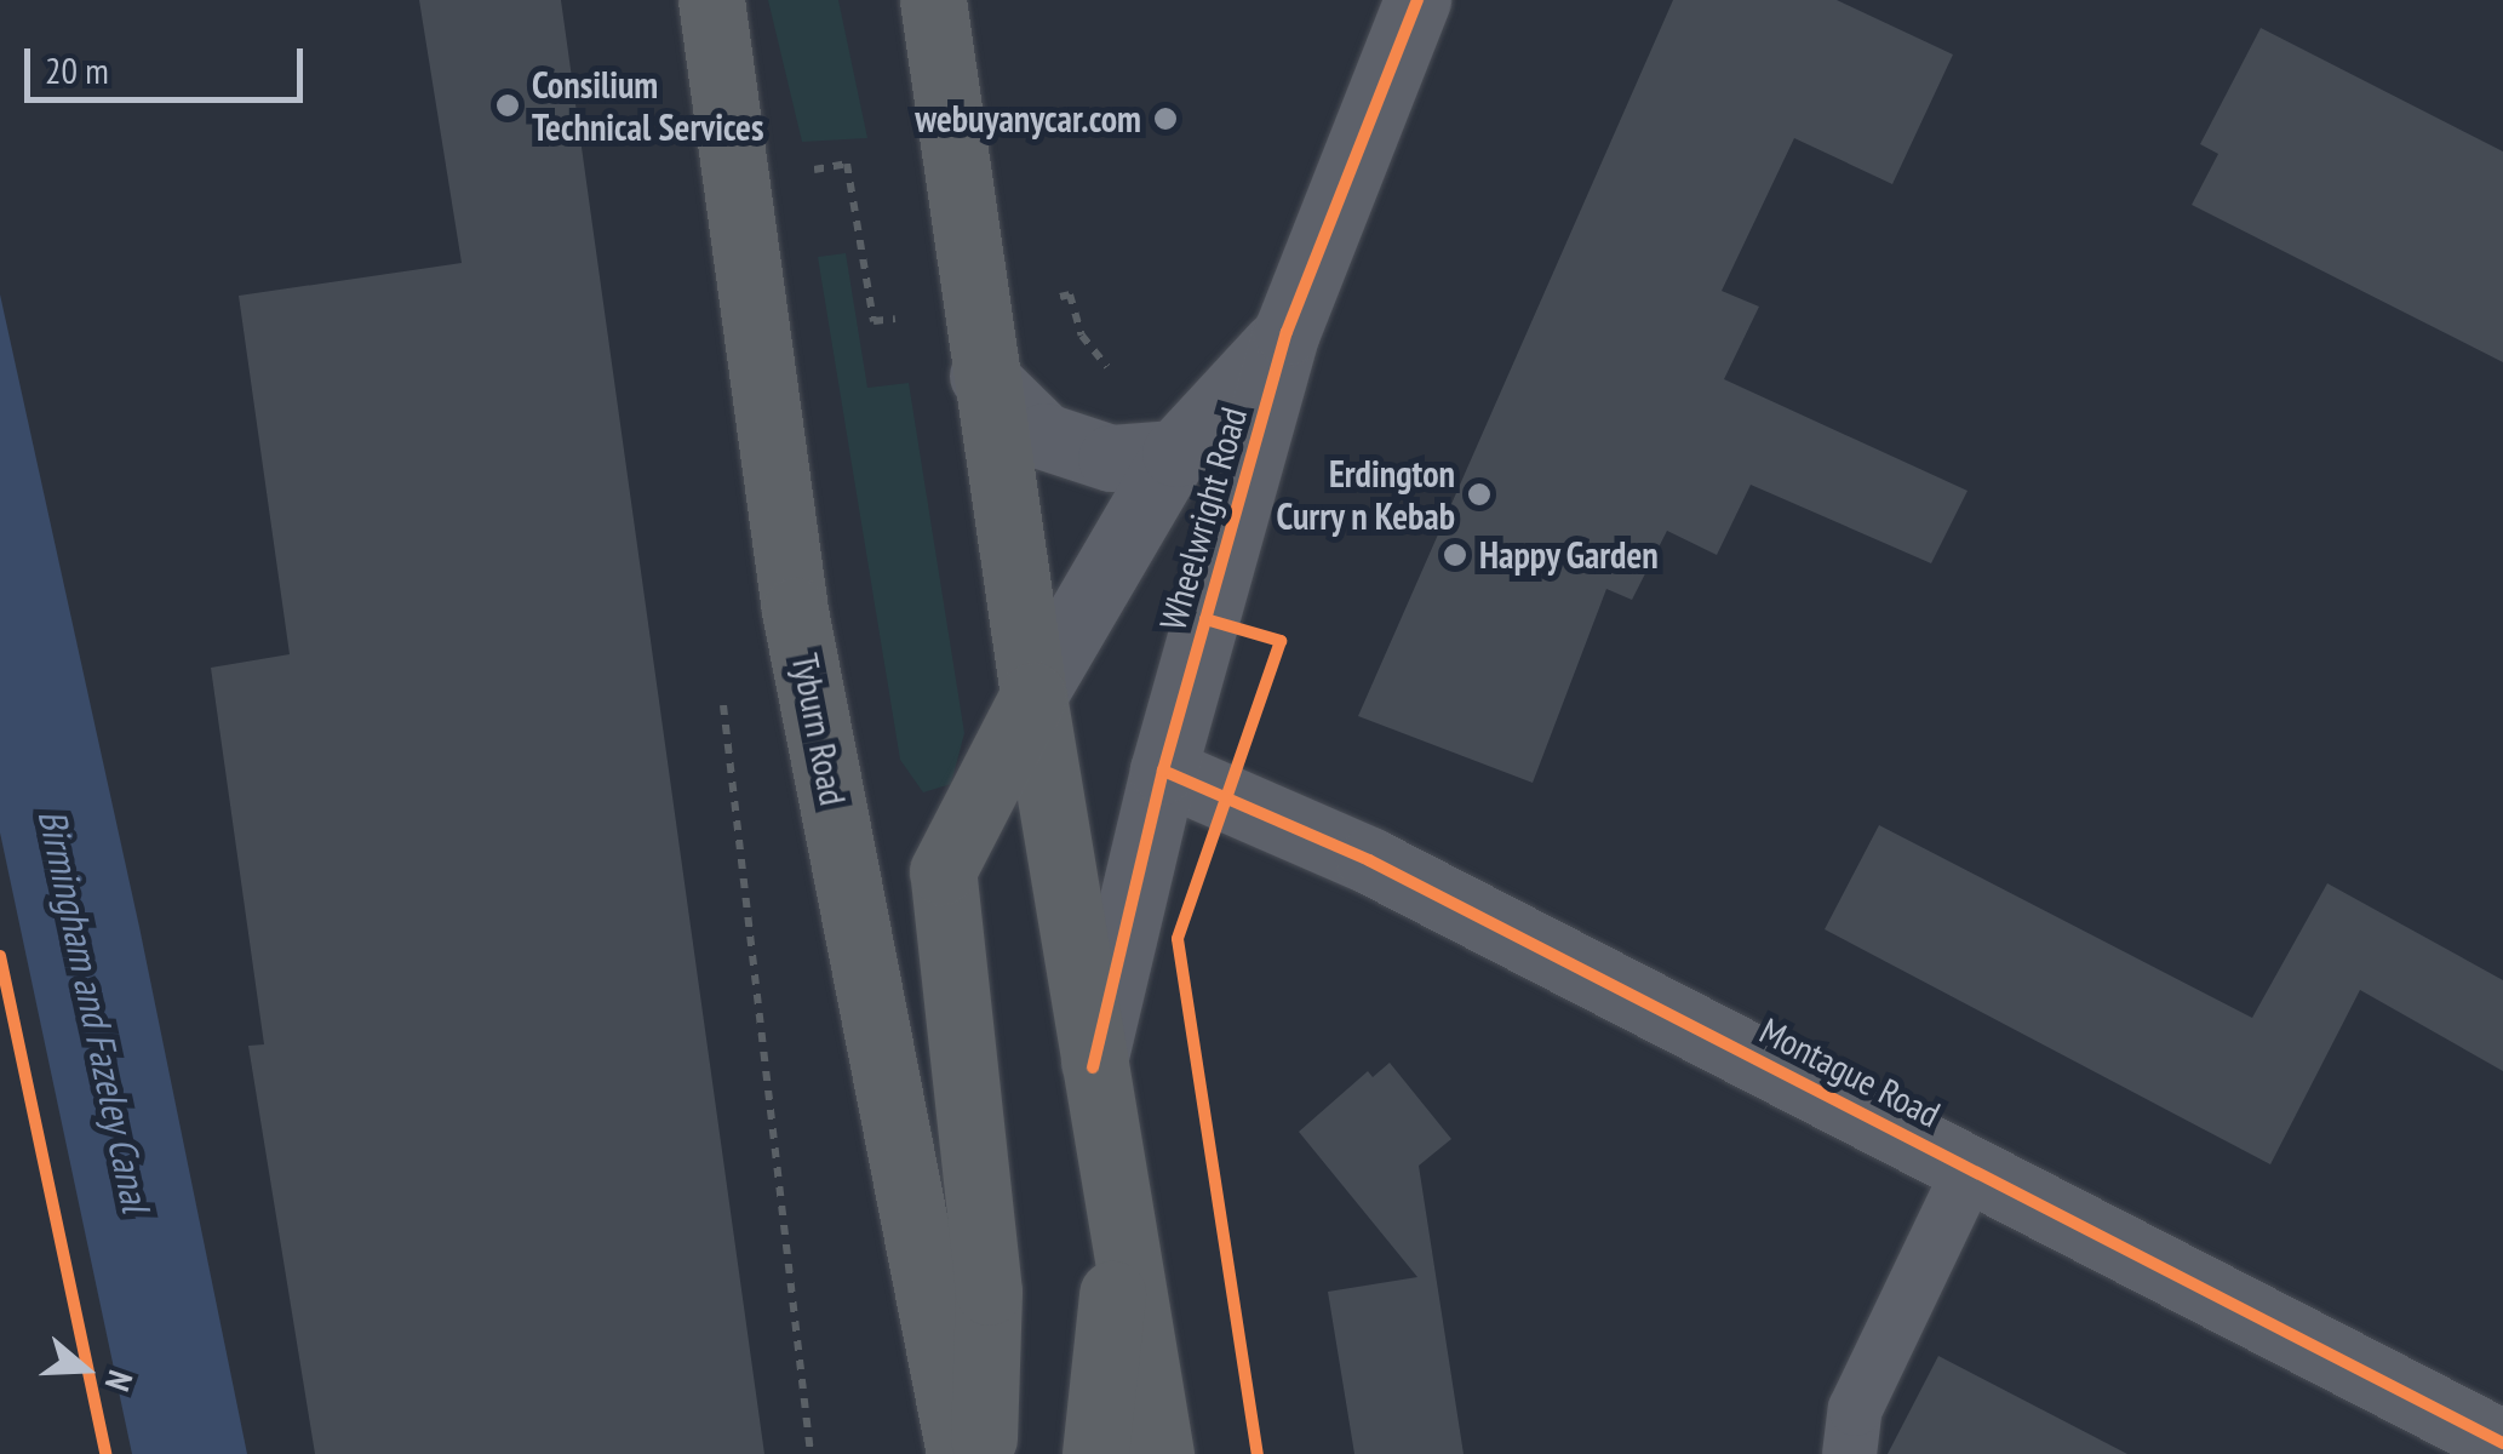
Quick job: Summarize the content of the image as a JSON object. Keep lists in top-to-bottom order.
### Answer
{
  "streets": {
    "highway": ["Tyburn Road"],
    "street": ["Wheelwright Road", "Montague Road"]
  },
  "crossings": [
    ["Wheelwright Road", "Montague Road"]
  ],
  "water": ["Birmingham and Fazeley Canal"],
  "places": [
    "Consilium Technical Services",
    "webuyanycar.com",
    "Erdington Curry n Kebab",
    "Happy Garden"
  ],
  "scale_bar": "20 m",
  "north": "right"
}
